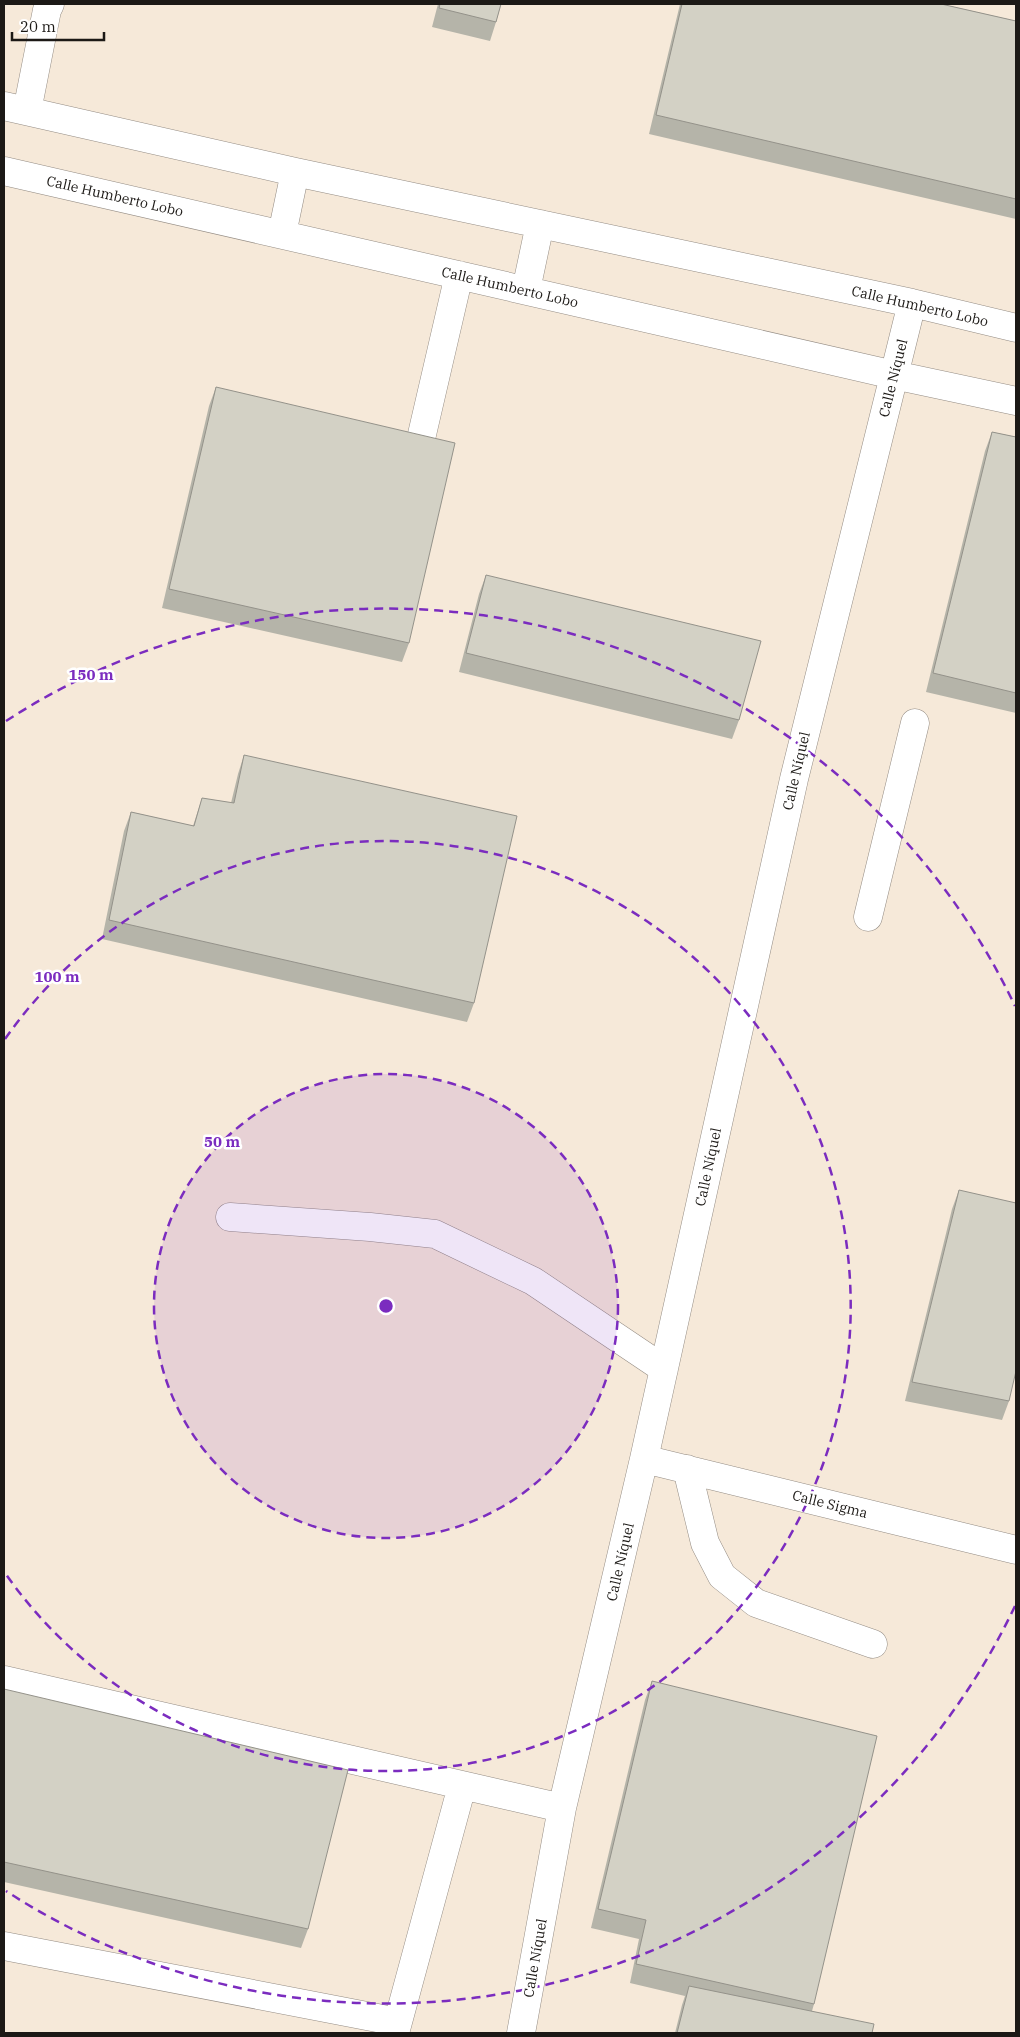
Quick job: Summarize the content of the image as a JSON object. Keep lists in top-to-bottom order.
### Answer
{
  "streets": {
    "street": ["Calle Humberto Lobo", "Calle Níquel", "Calle Sigma"]
  },
  "crossings": [
    ["Calle Humberto Lobo", "Calle Níquel"],
    ["Calle Níquel", "Calle Sigma"]
  ],
  "scale_bar": "20 m",
  "rings": ["150 m", "100 m", "50 m"]
}
